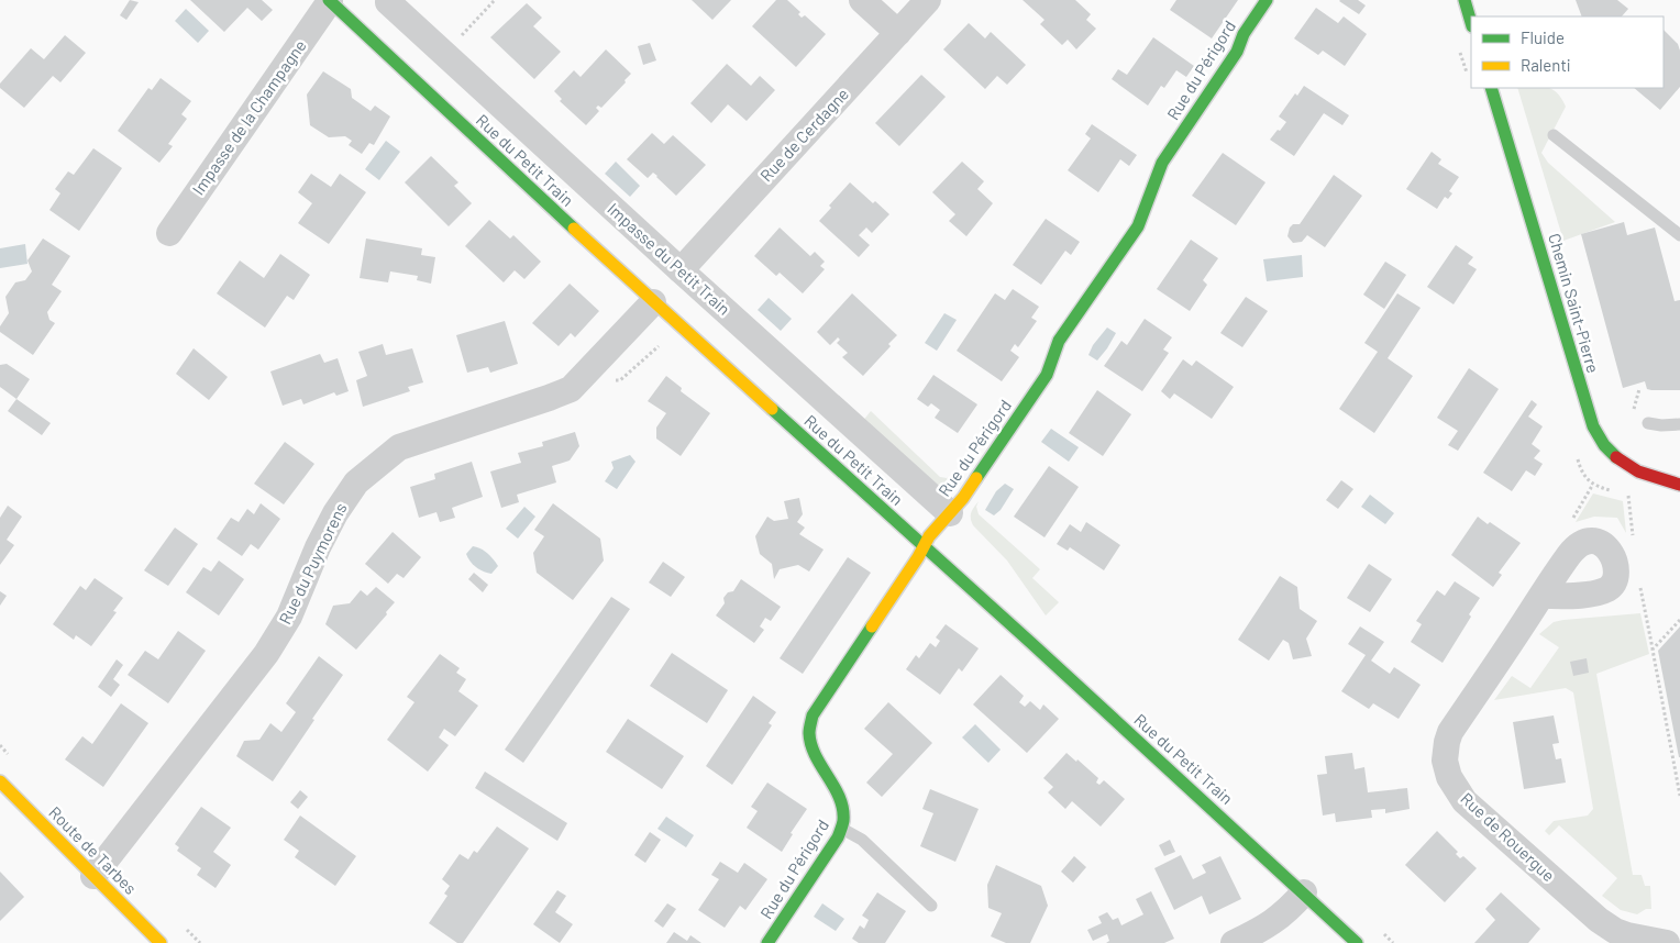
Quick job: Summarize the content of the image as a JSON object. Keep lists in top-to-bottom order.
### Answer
{
  "streets": {
    "street": [
      "Rue du Périgord",
      "Impasse de la Champagne",
      "Rue de Cerdagne",
      "Rue du Petit Train",
      "Impasse du Petit Train",
      "Chemin Saint-Pierre",
      "Rue du Puymorens",
      "Rue de Rouergue",
      "Route de Tarbes"
    ]
  },
  "crossings": [
    ["Rue du Périgord", "Rue du Petit Train"],
    ["Rue du Périgord", "Impasse du Petit Train"],
    ["Impasse de la Champagne", "Rue du Petit Train"],
    ["Rue de Cerdagne", "Impasse du Petit Train"],
    ["Rue du Petit Train", "Rue du Puymorens"],
    ["Rue du Puymorens", "Route de Tarbes"]
  ],
  "legend": ["Fluide", "Ralenti"]
}
